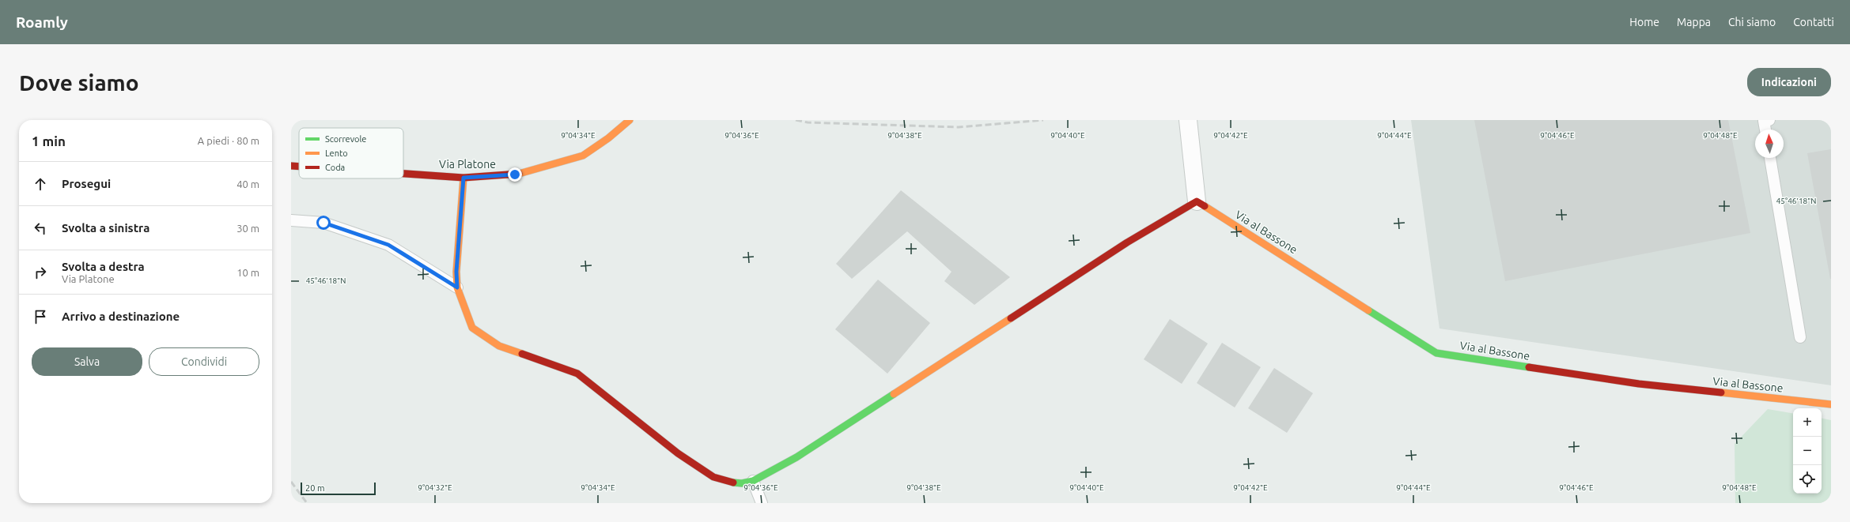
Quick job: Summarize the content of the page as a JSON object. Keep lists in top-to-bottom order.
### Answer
{
  "streets": {
    "street": ["Via Platone", "Via al Bassone"]
  },
  "legend": ["Scorrevole", "Lento", "Coda"],
  "scale_bar": "20 m",
  "north": "top",
  "page": {
    "header": "Roamly",
    "nav": [
      "Home",
      "Mappa",
      "Chi siamo",
      "Contatti"
    ],
    "buttons": [
      "Indicazioni",
      ["Salva", "Condividi"]
    ],
    "title": "Dove siamo",
    "heading": ["1 min", "A piedi · 80 m"],
    "list": [
      ["Prosegui", "40 m"],
      ["Svolta a sinistra", "30 m"],
      ["Svolta a destra", "Via Platone", "10 m"],
      "Arrivo a destinazione"
    ],
    "map_buttons": ["+", "−"],
    "scale": "20 m"
  },
  "coordinates": [
    "9°04'34\"E",
    "9°04'36\"E",
    "9°04'38\"E",
    "9°04'40\"E",
    "9°04'42\"E",
    "9°04'44\"E",
    "9°04'46\"E",
    "9°04'48\"E",
    "45°46'18\"N",
    "9°04'32\"E"
  ]
}
